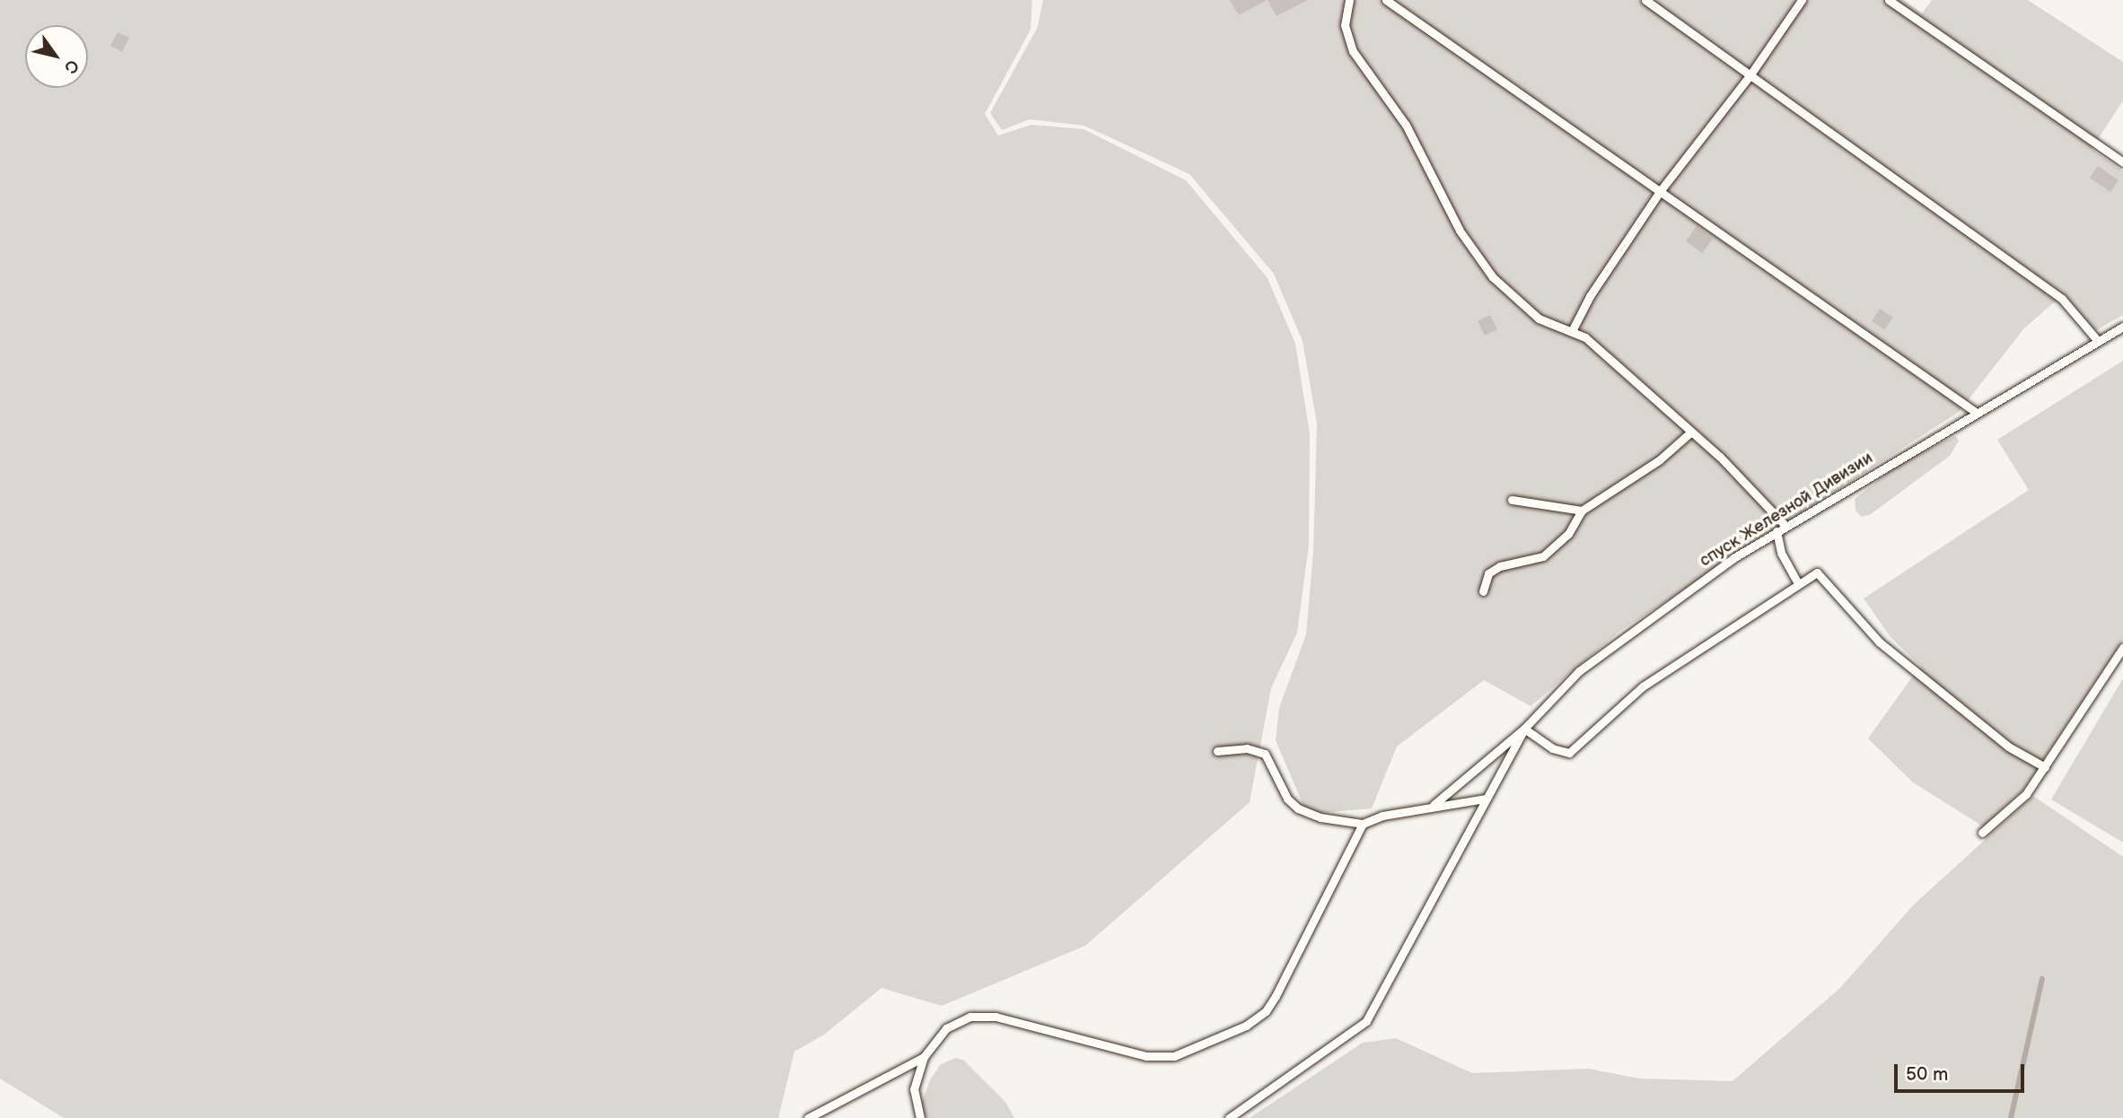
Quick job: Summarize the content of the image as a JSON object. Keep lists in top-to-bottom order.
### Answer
{
  "streets": {
    "lane": ["спуск Железной Дивизии"]
  },
  "scale_bar": "50 m",
  "north": "bottom right"
}
